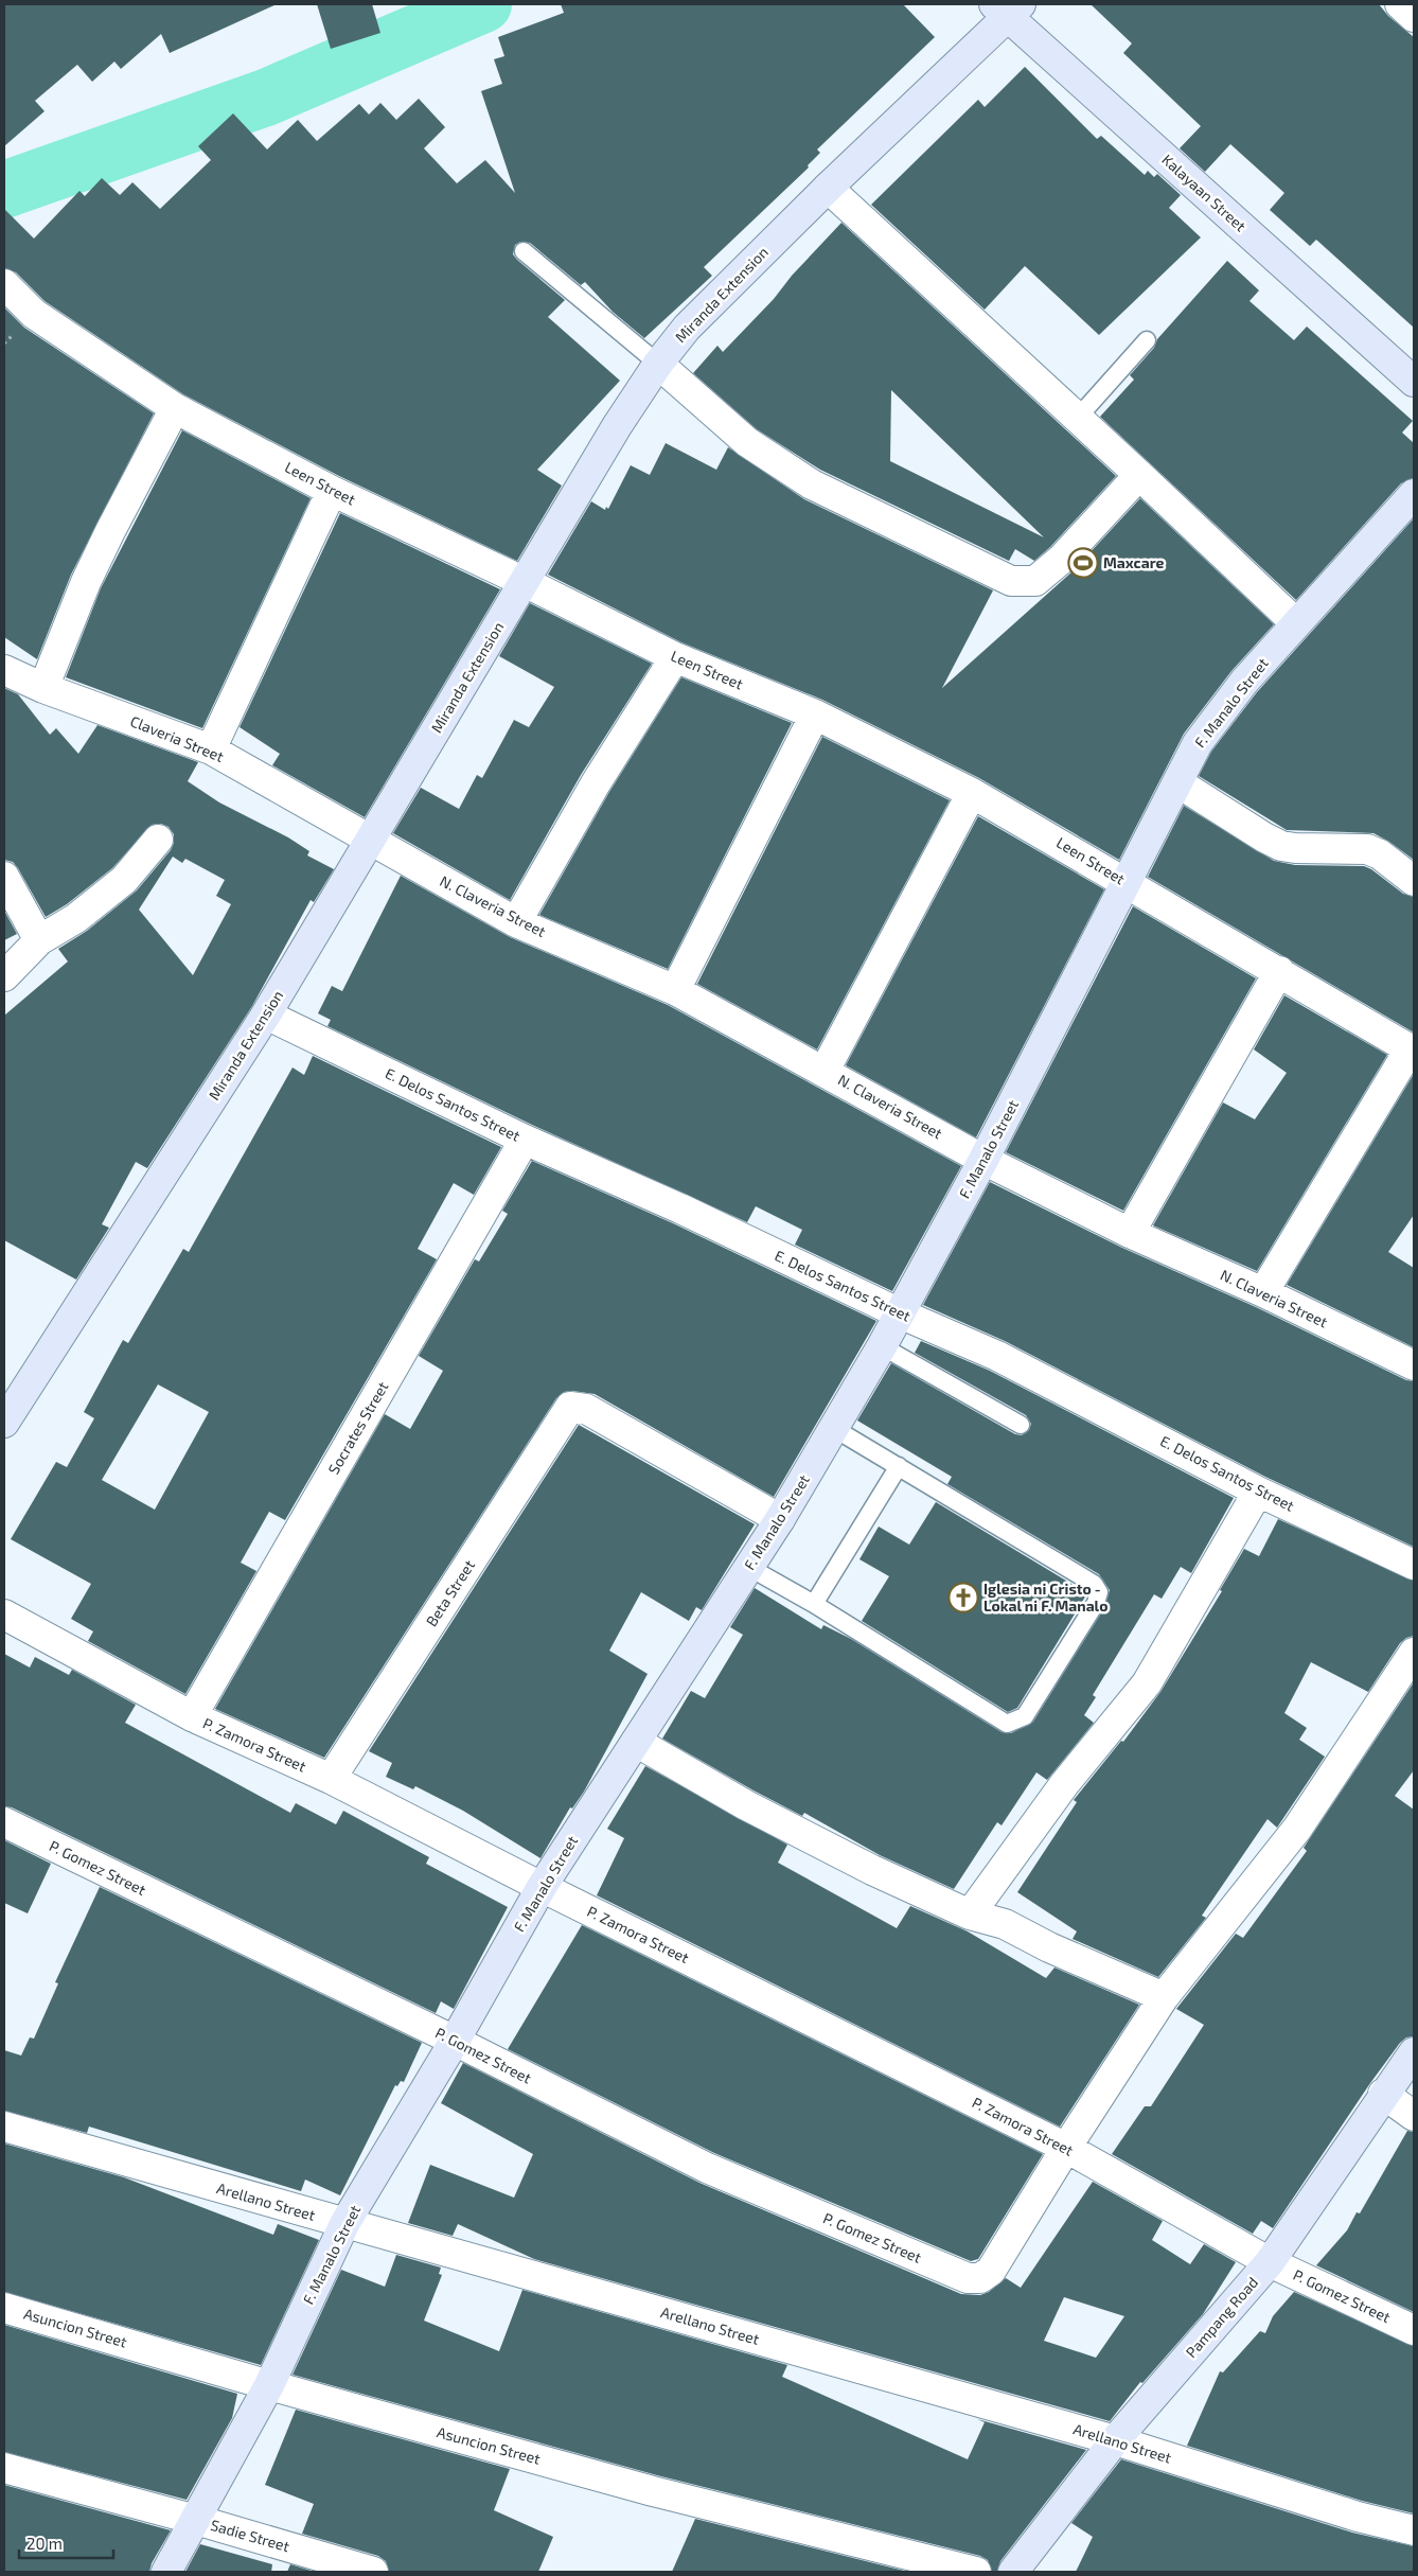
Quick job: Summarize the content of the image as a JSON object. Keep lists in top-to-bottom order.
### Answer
{
  "streets": {
    "street": [
      "Kalayaan Street",
      "Miranda Extension",
      "Leen Street",
      "F. Manalo Street",
      "Claveria Street",
      "N. Claveria Street",
      "E. Delos Santos Street",
      "Socrates Street",
      "Beta Street",
      "P. Zamora Street",
      "P. Gomez Street",
      "Arellano Street",
      "Pampang Road",
      "Asuncion Street",
      "Sadie Street"
    ]
  },
  "crossings": [
    ["Kalayaan Street", "Miranda Extension"],
    ["Miranda Extension", "Leen Street"],
    ["Miranda Extension", "Claveria Street"],
    ["Miranda Extension", "N. Claveria Street"],
    ["Miranda Extension", "E. Delos Santos Street"],
    ["Leen Street", "F. Manalo Street"],
    ["F. Manalo Street", "N. Claveria Street"],
    ["F. Manalo Street", "E. Delos Santos Street"],
    ["F. Manalo Street", "Beta Street"],
    ["F. Manalo Street", "P. Zamora Street"],
    ["F. Manalo Street", "P. Gomez Street"],
    ["F. Manalo Street", "Arellano Street"],
    ["F. Manalo Street", "Asuncion Street"],
    ["F. Manalo Street", "Sadie Street"],
    ["Claveria Street", "N. Claveria Street"],
    ["E. Delos Santos Street", "Socrates Street"],
    ["Socrates Street", "P. Zamora Street"],
    ["Beta Street", "P. Zamora Street"],
    ["P. Zamora Street", "P. Gomez Street"],
    ["P. Zamora Street", "Pampang Road"],
    ["P. Gomez Street", "Pampang Road"],
    ["Arellano Street", "Pampang Road"]
  ],
  "places": {
    "sports": ["Maxcare"],
    "church": ["Iglesia ni Cristo - Lokal ni F. Manalo"]
  },
  "scale_bar": "20 m"
}
